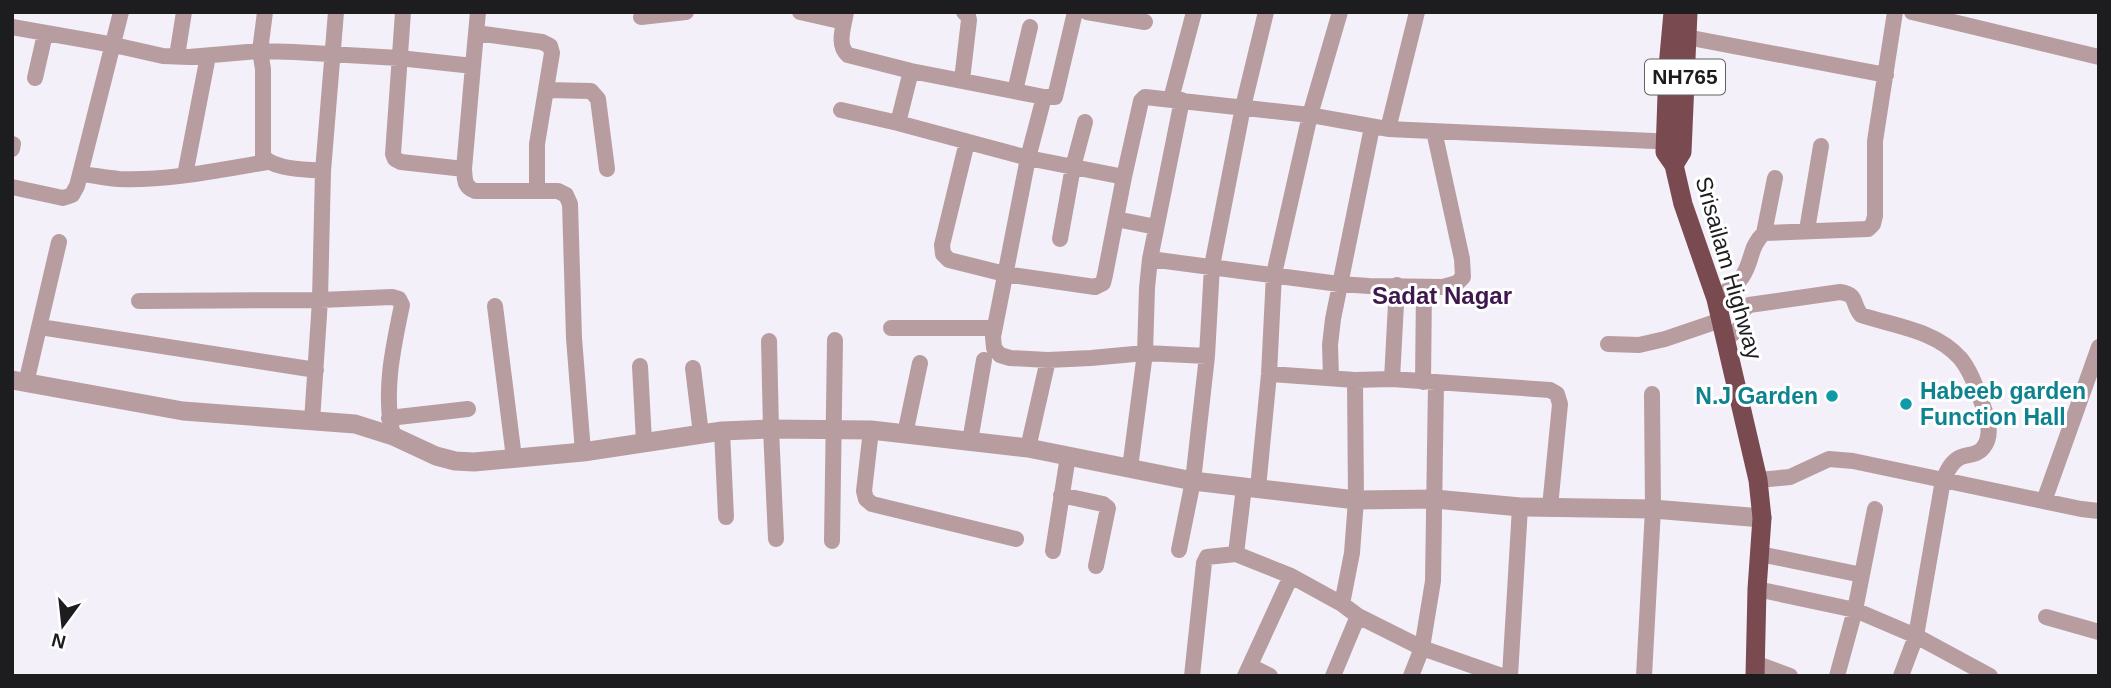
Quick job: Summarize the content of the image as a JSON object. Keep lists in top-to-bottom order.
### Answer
{
  "streets": {
    "highway": ["NH765", "Srisailam Highway"]
  },
  "districts": ["Sadat Nagar"],
  "places": ["N.J Garden", "Habeeb garden Function Hall"],
  "north": "bottom"
}
